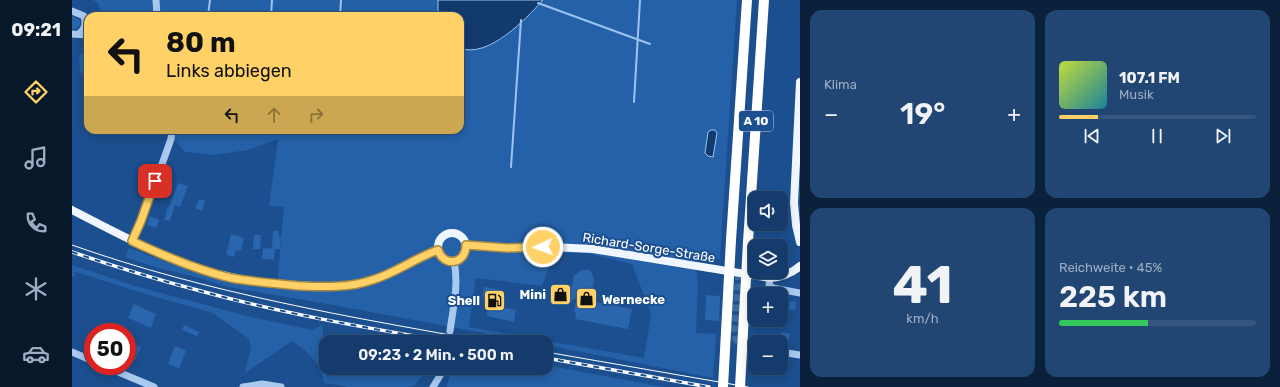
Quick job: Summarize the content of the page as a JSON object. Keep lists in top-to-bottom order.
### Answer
{
  "streets": {
    "highway": ["A 10"],
    "main road": ["Richard-Sorge-Straße"]
  },
  "places": {
    "shop": ["Mini", "Wernecke"],
    "fuel station": ["Shell"]
  },
  "page": {
    "tabs": "09:21",
    "tile": [
      "Klima",
      ["41", "km/h"],
      ["Reichweite · 45%", "225 km"]
    ],
    "turn": ["80 m", "Links abbiegen"],
    "song": ["107.1 FM", "Musik"],
    "heat": ["−", "19°", "+"],
    "map_buttons": ["+", "−"],
    "limit": "50",
    "trip": "09:23 · 2 Min. · 500 m"
  }
}
